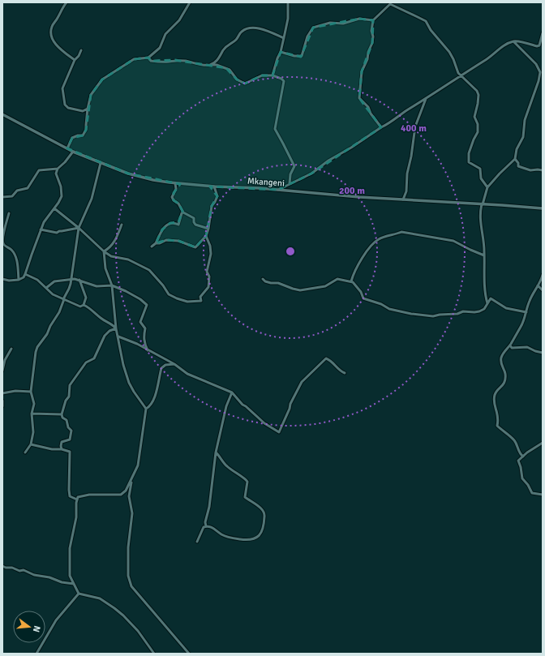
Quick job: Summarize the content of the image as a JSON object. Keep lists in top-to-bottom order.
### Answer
{
  "streets": {
    "street": ["Mkangeni"]
  },
  "north": "right",
  "rings": ["400 m", "200 m"]
}
